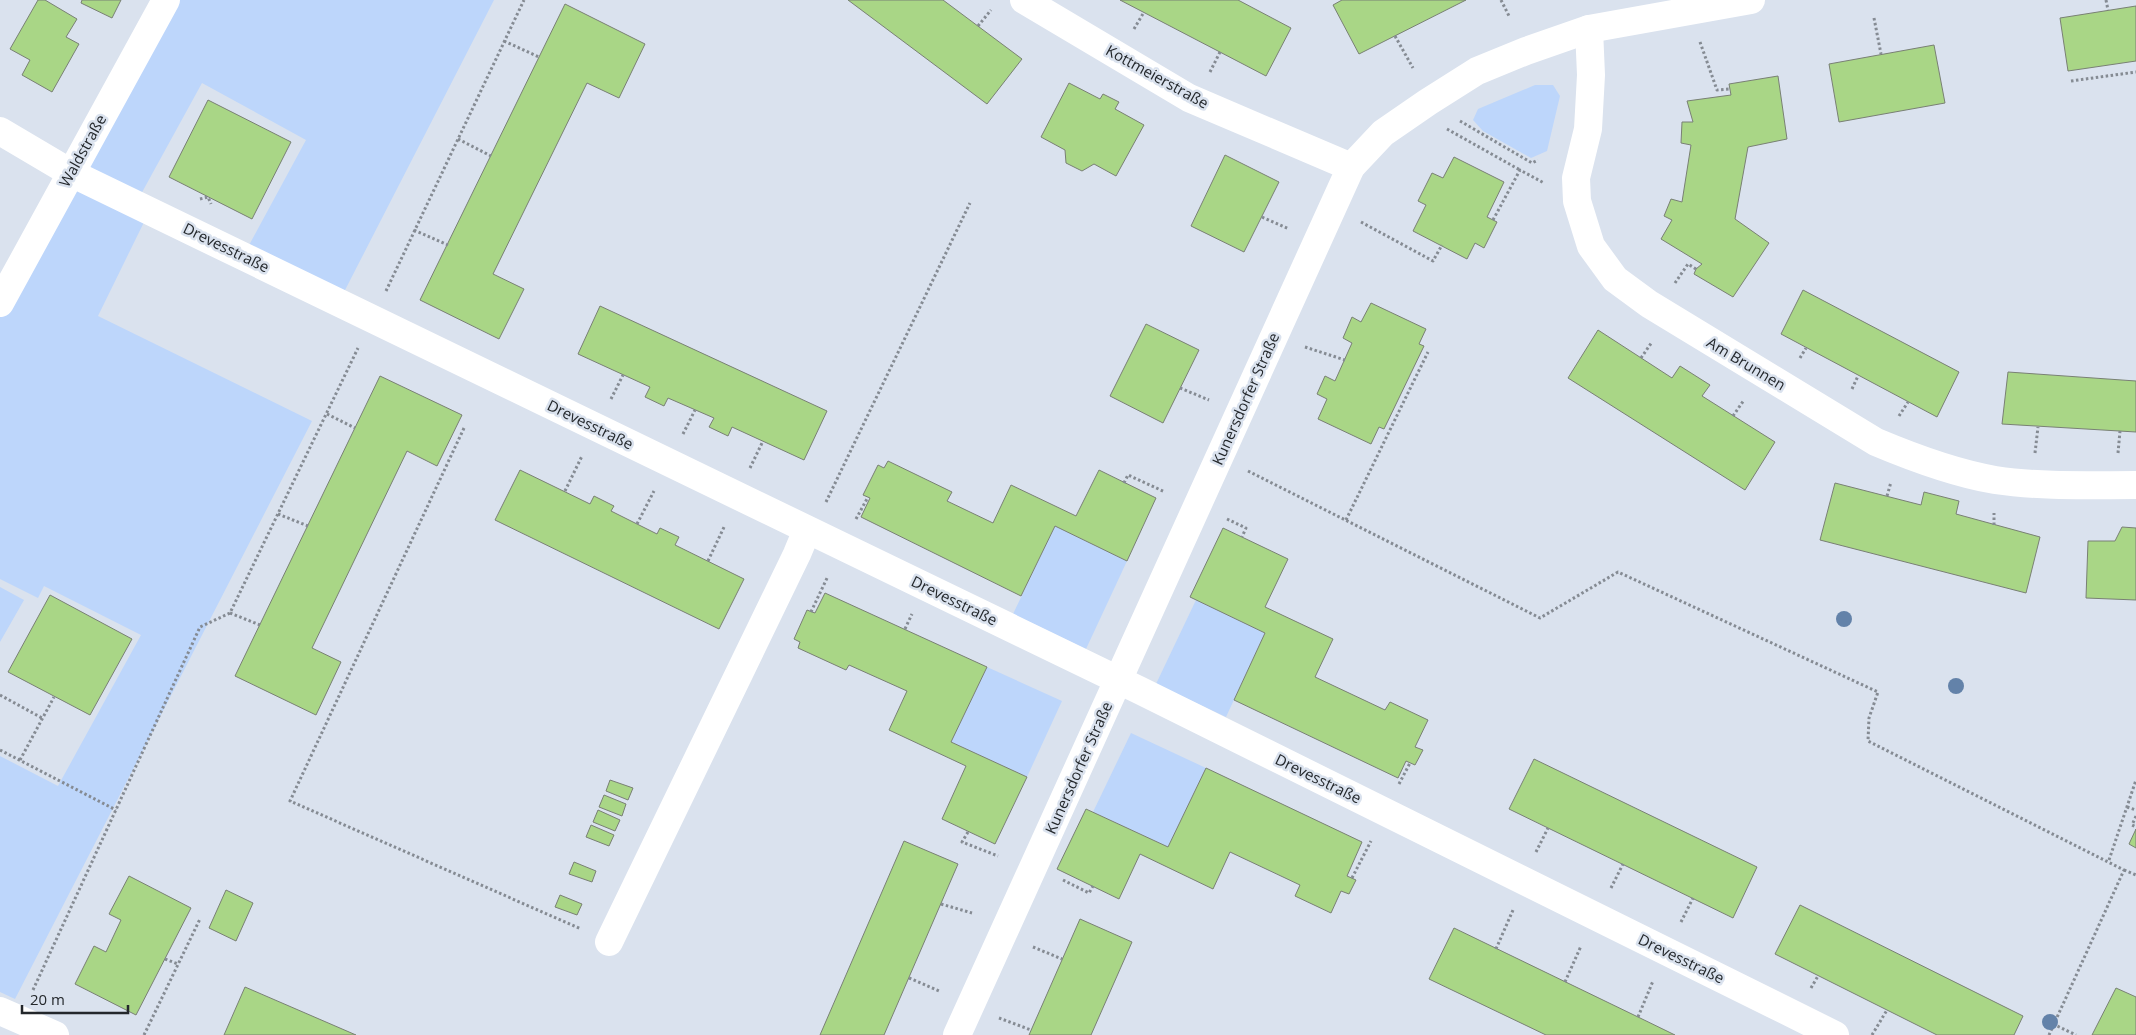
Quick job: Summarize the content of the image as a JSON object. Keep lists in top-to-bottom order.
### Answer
{
  "streets": {
    "street": [
      "Kottmeierstraße",
      "Waldstraße",
      "Drevesstraße",
      "Am Brunnen",
      "Kunersdorfer Straße"
    ]
  },
  "crossings": [
    ["Kottmeierstraße", "Kunersdorfer Straße"],
    ["Waldstraße", "Drevesstraße"],
    ["Drevesstraße", "Kunersdorfer Straße"],
    ["Am Brunnen", "Kunersdorfer Straße"]
  ],
  "scale_bar": "20 m"
}
